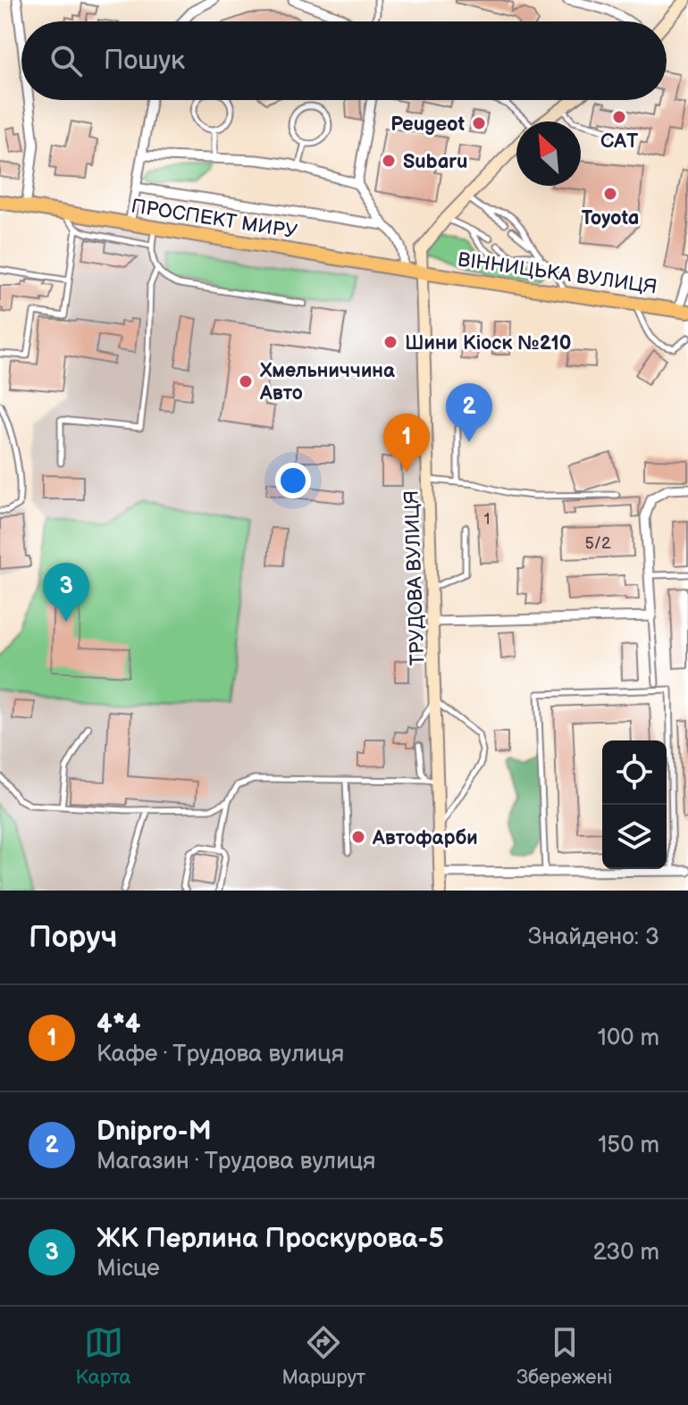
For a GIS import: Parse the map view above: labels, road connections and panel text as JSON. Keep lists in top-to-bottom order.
{
  "streets": {
    "main road": ["ПРОСПЕКТ МИРУ", "ВІННИЦЬКА ВУЛИЦЯ", "ТРУДОВА ВУЛИЦЯ"]
  },
  "crossings": [
    ["ПРОСПЕКТ МИРУ", "ВІННИЦЬКА ВУЛИЦЯ"],
    ["ПРОСПЕКТ МИРУ", "ТРУДОВА ВУЛИЦЯ"],
    ["ВІННИЦЬКА ВУЛИЦЯ", "ТРУДОВА ВУЛИЦЯ"]
  ],
  "places": [
    "САТ",
    "Peugeot",
    "Subaru",
    "Toyota",
    "Шини Кіоск №210",
    "Хмельниччина Авто",
    "Автофарби"
  ],
  "house_numbers": ["1", "5/2"],
  "north": "top left",
  "page": {
    "search": "Пошук",
    "pins": ["2", "1", "3"],
    "heading": ["Поруч", "Знайдено: 3"],
    "list": [
      {
        "mark": "1",
        "name": "4*4",
        "note": "Кафе · Трудова вулиця",
        "value": "100 m"
      },
      {
        "mark": "2",
        "name": "Dnipro-M",
        "note": "Магазин · Трудова вулиця",
        "value": "150 m"
      },
      {
        "mark": "3",
        "name": "ЖК Перлина Проскурова-5",
        "note": "Місце",
        "value": "230 m"
      }
    ],
    "nav": ["Карта", "Маршрут", "Збережені"]
  }
}
